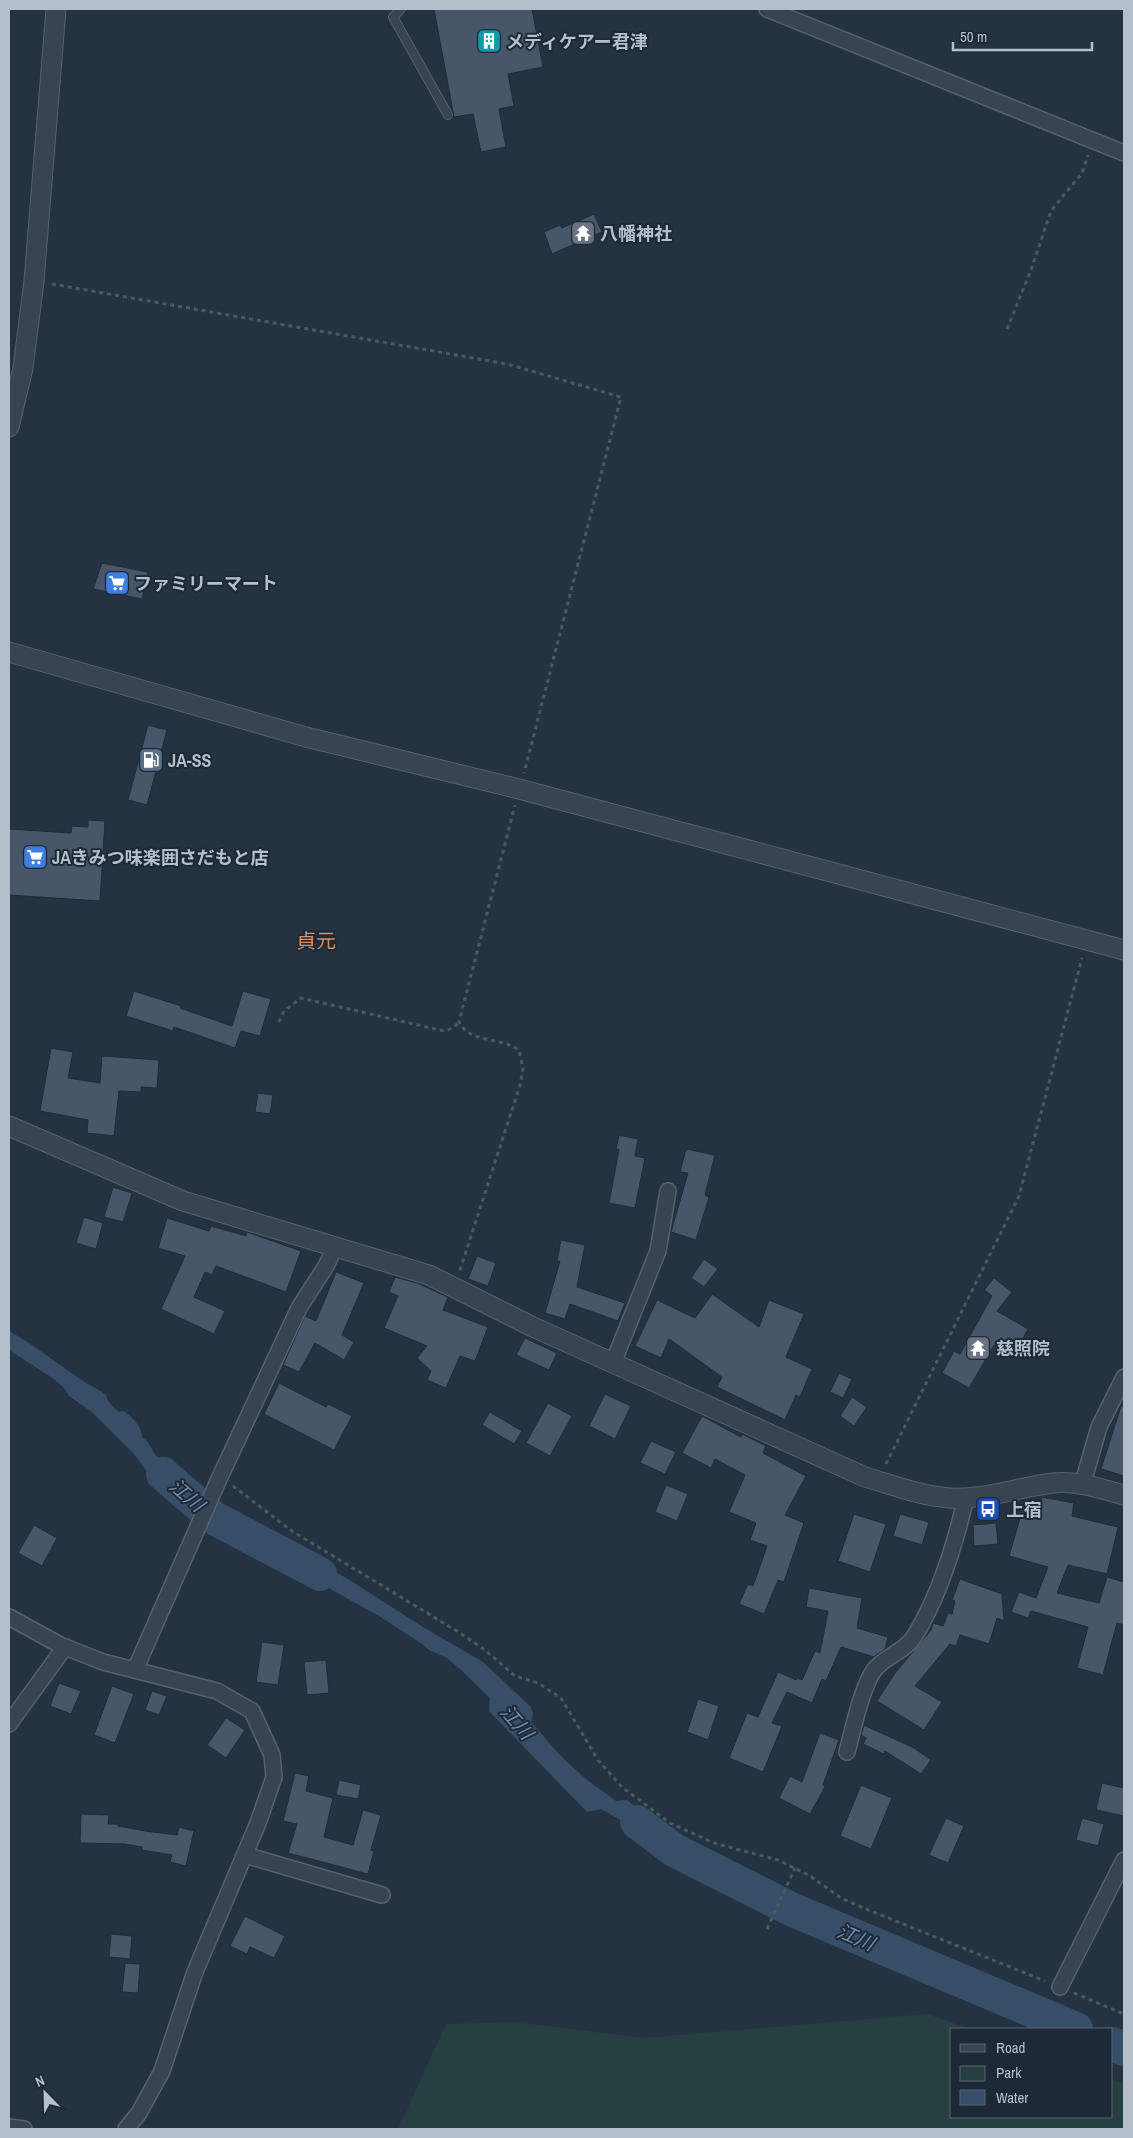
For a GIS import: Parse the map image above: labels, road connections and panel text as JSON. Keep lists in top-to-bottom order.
{
  "districts": ["貞元"],
  "water": ["江川"],
  "places": {
    "building": ["メディケアー君津"],
    "temple": ["八幡神社", "慈照院"],
    "supermarket": ["ファミリーマート", "JAきみつ味楽囲さだもと店"],
    "fuel station": ["JA-SS"],
    "bus stop": ["上宿"]
  },
  "legend": ["Road", "Park", "Water"],
  "scale_bar": "50 m",
  "north": "top left"
}
